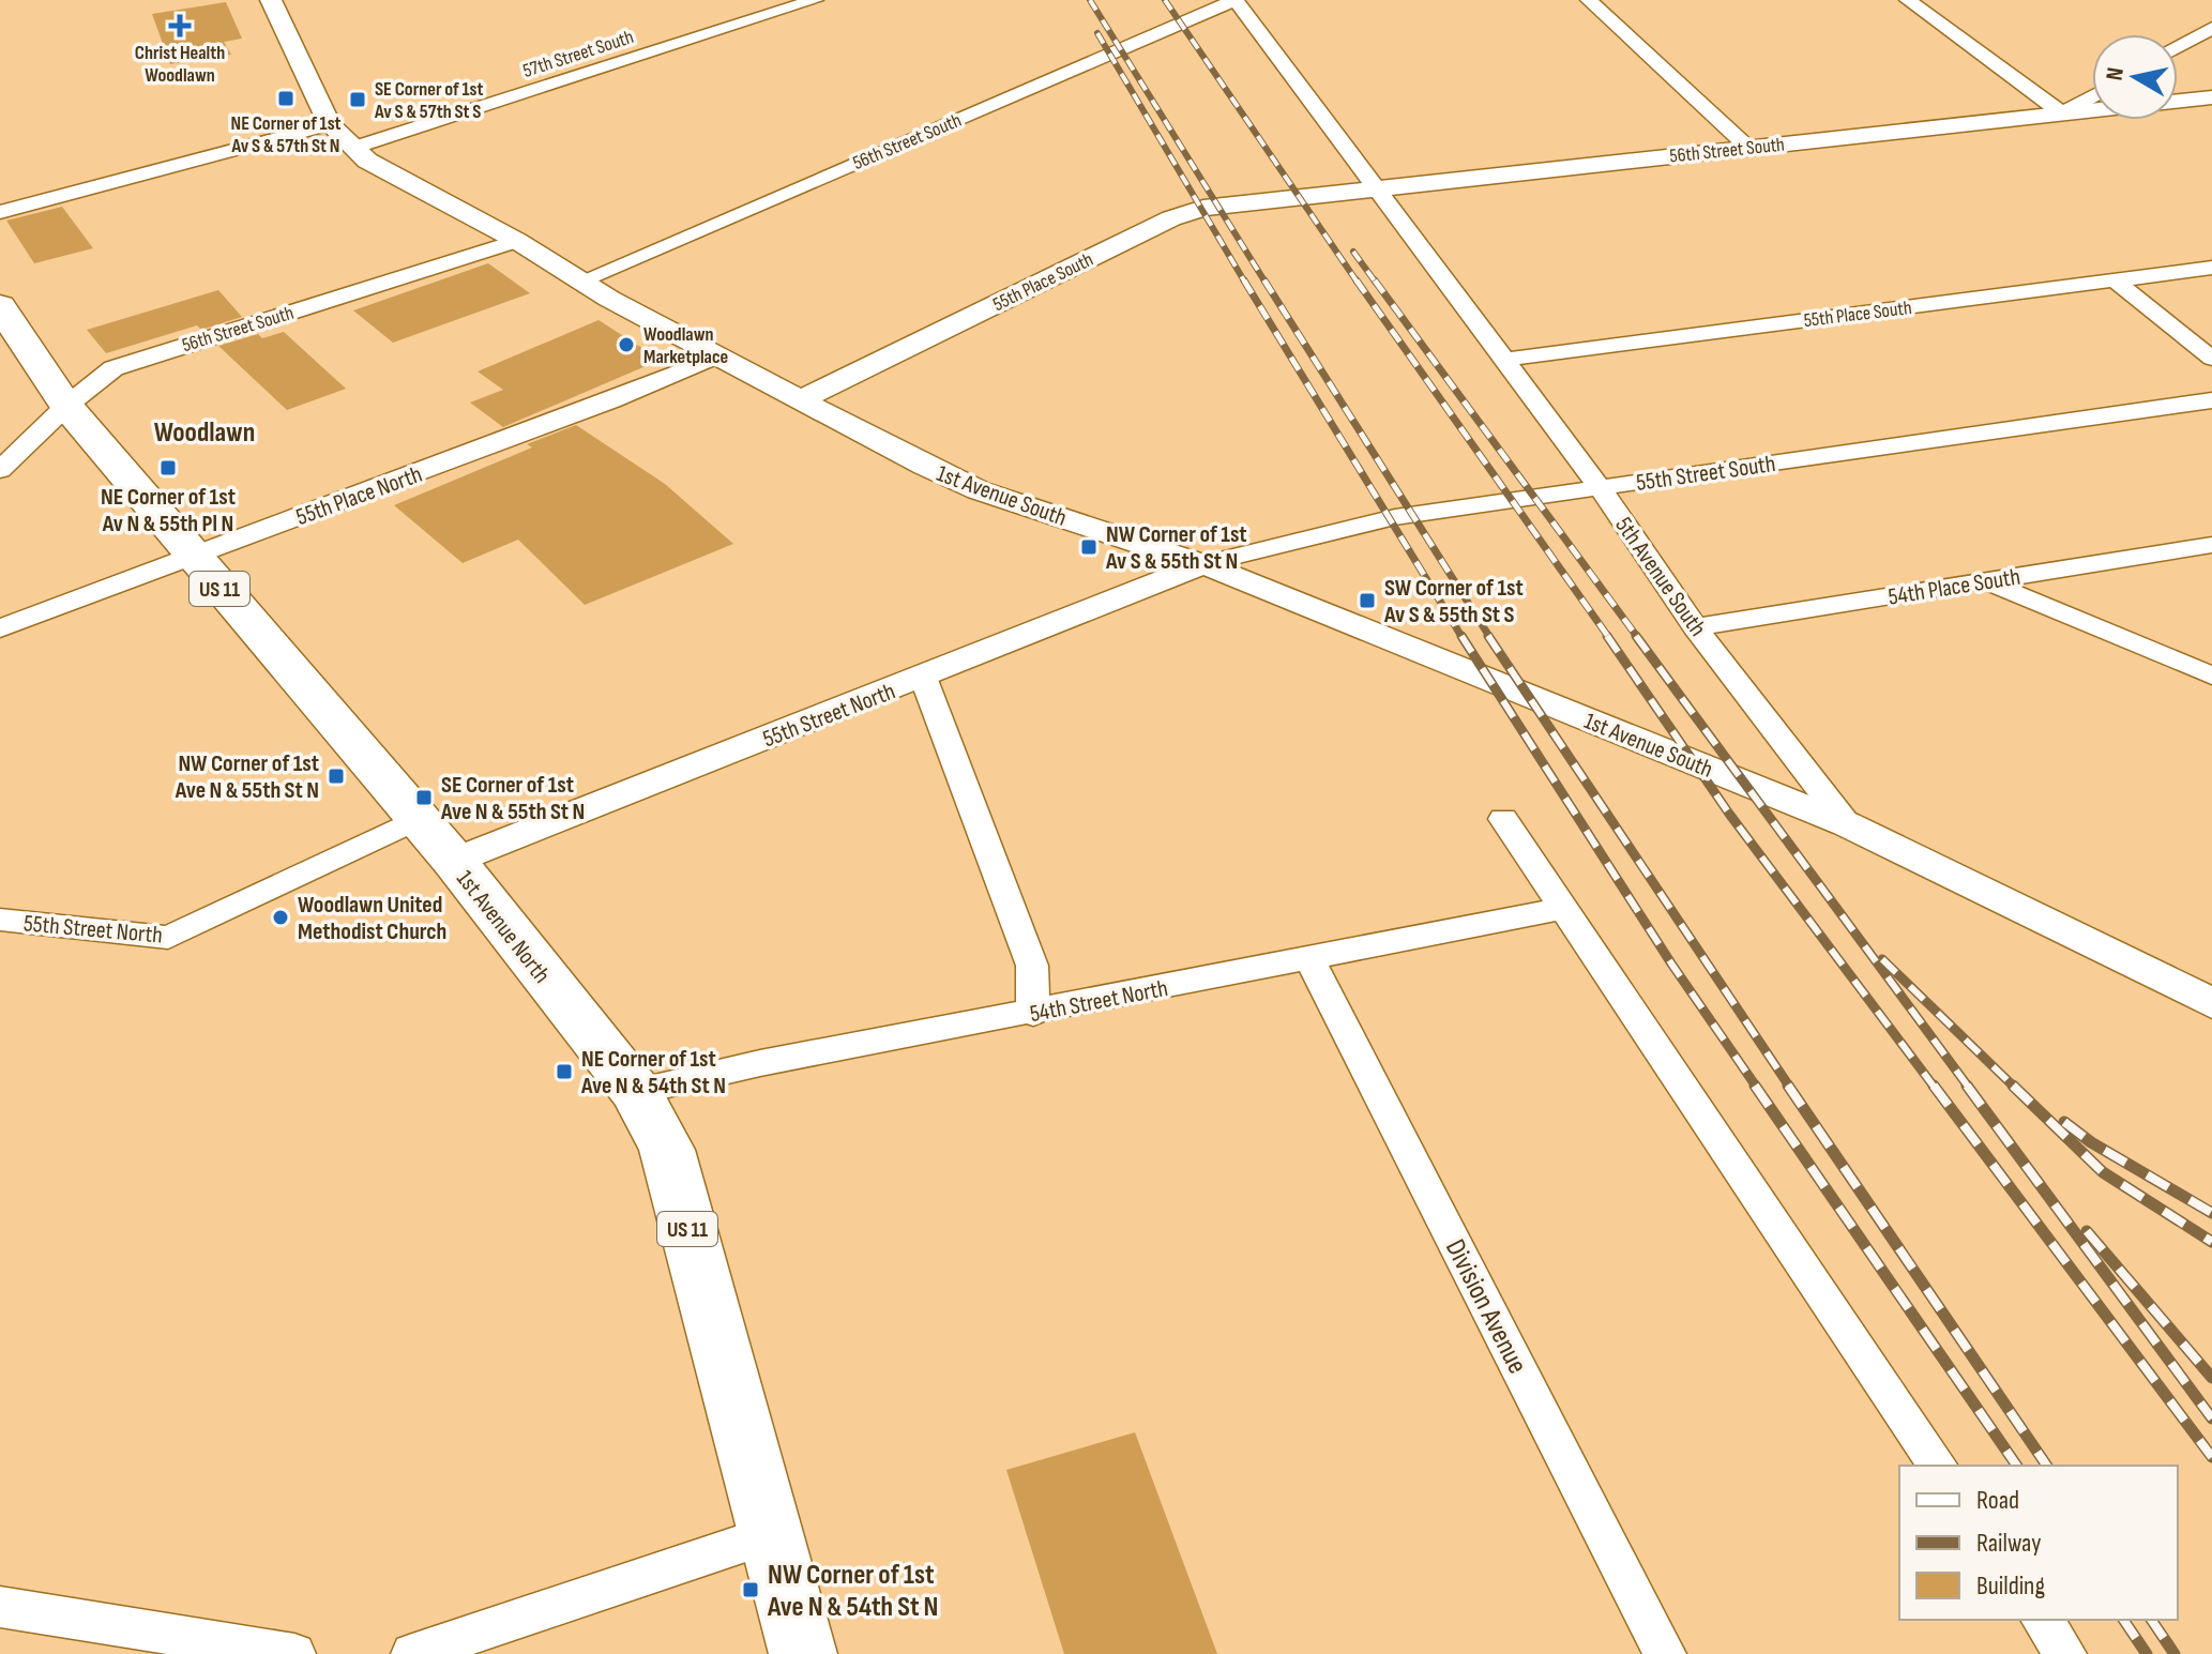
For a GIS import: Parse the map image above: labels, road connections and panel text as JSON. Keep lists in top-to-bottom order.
{
  "streets": {
    "main road": ["US 11", "1st Avenue North"],
    "street": [
      "57th Street South",
      "56th Street South",
      "55th Place South",
      "55th Street South",
      "55th Place North",
      "1st Avenue South",
      "5th Avenue South",
      "54th Place South",
      "55th Street North",
      "54th Street North",
      "Division Avenue"
    ]
  },
  "crossings": [
    ["57th Street South", "1st Avenue South"],
    ["56th Street South", "55th Place South"],
    ["56th Street South", "1st Avenue South"],
    ["56th Street South", "5th Avenue South"],
    ["56th Street South", "1st Avenue North"],
    ["55th Place South", "1st Avenue South"],
    ["55th Place South", "5th Avenue South"],
    ["55th Street South", "1st Avenue South"],
    ["55th Street South", "5th Avenue South"],
    ["55th Street South", "55th Street North"],
    ["55th Place North", "1st Avenue South"],
    ["55th Place North", "1st Avenue North"],
    ["1st Avenue South", "5th Avenue South"],
    ["1st Avenue South", "55th Street North"],
    ["5th Avenue South", "54th Place South"],
    ["55th Street North", "1st Avenue North"],
    ["1st Avenue North", "54th Street North"],
    ["54th Street North", "Division Avenue"]
  ],
  "districts": ["Woodlawn"],
  "places": {
    "health": ["Christ Health Woodlawn"],
    "transit": [
      "NE Corner of 1st Av S & 57th St N",
      "SE Corner of 1st Av S & 57th St S",
      "NE Corner of 1st Av N & 55th Pl N",
      "NW Corner of 1st Av S & 55th St N",
      "SW Corner of 1st Av S & 55th St S",
      "NW Corner of 1st Ave N & 55th St N",
      "SE Corner of 1st Ave N & 55th St N",
      "NE Corner of 1st Ave N & 54th St N",
      "NW Corner of 1st Ave N & 54th St N"
    ],
    "other": ["Woodlawn Marketplace", "Woodlawn United Methodist Church"]
  },
  "legend": ["Road", "Railway", "Building"],
  "north": "left"
}
